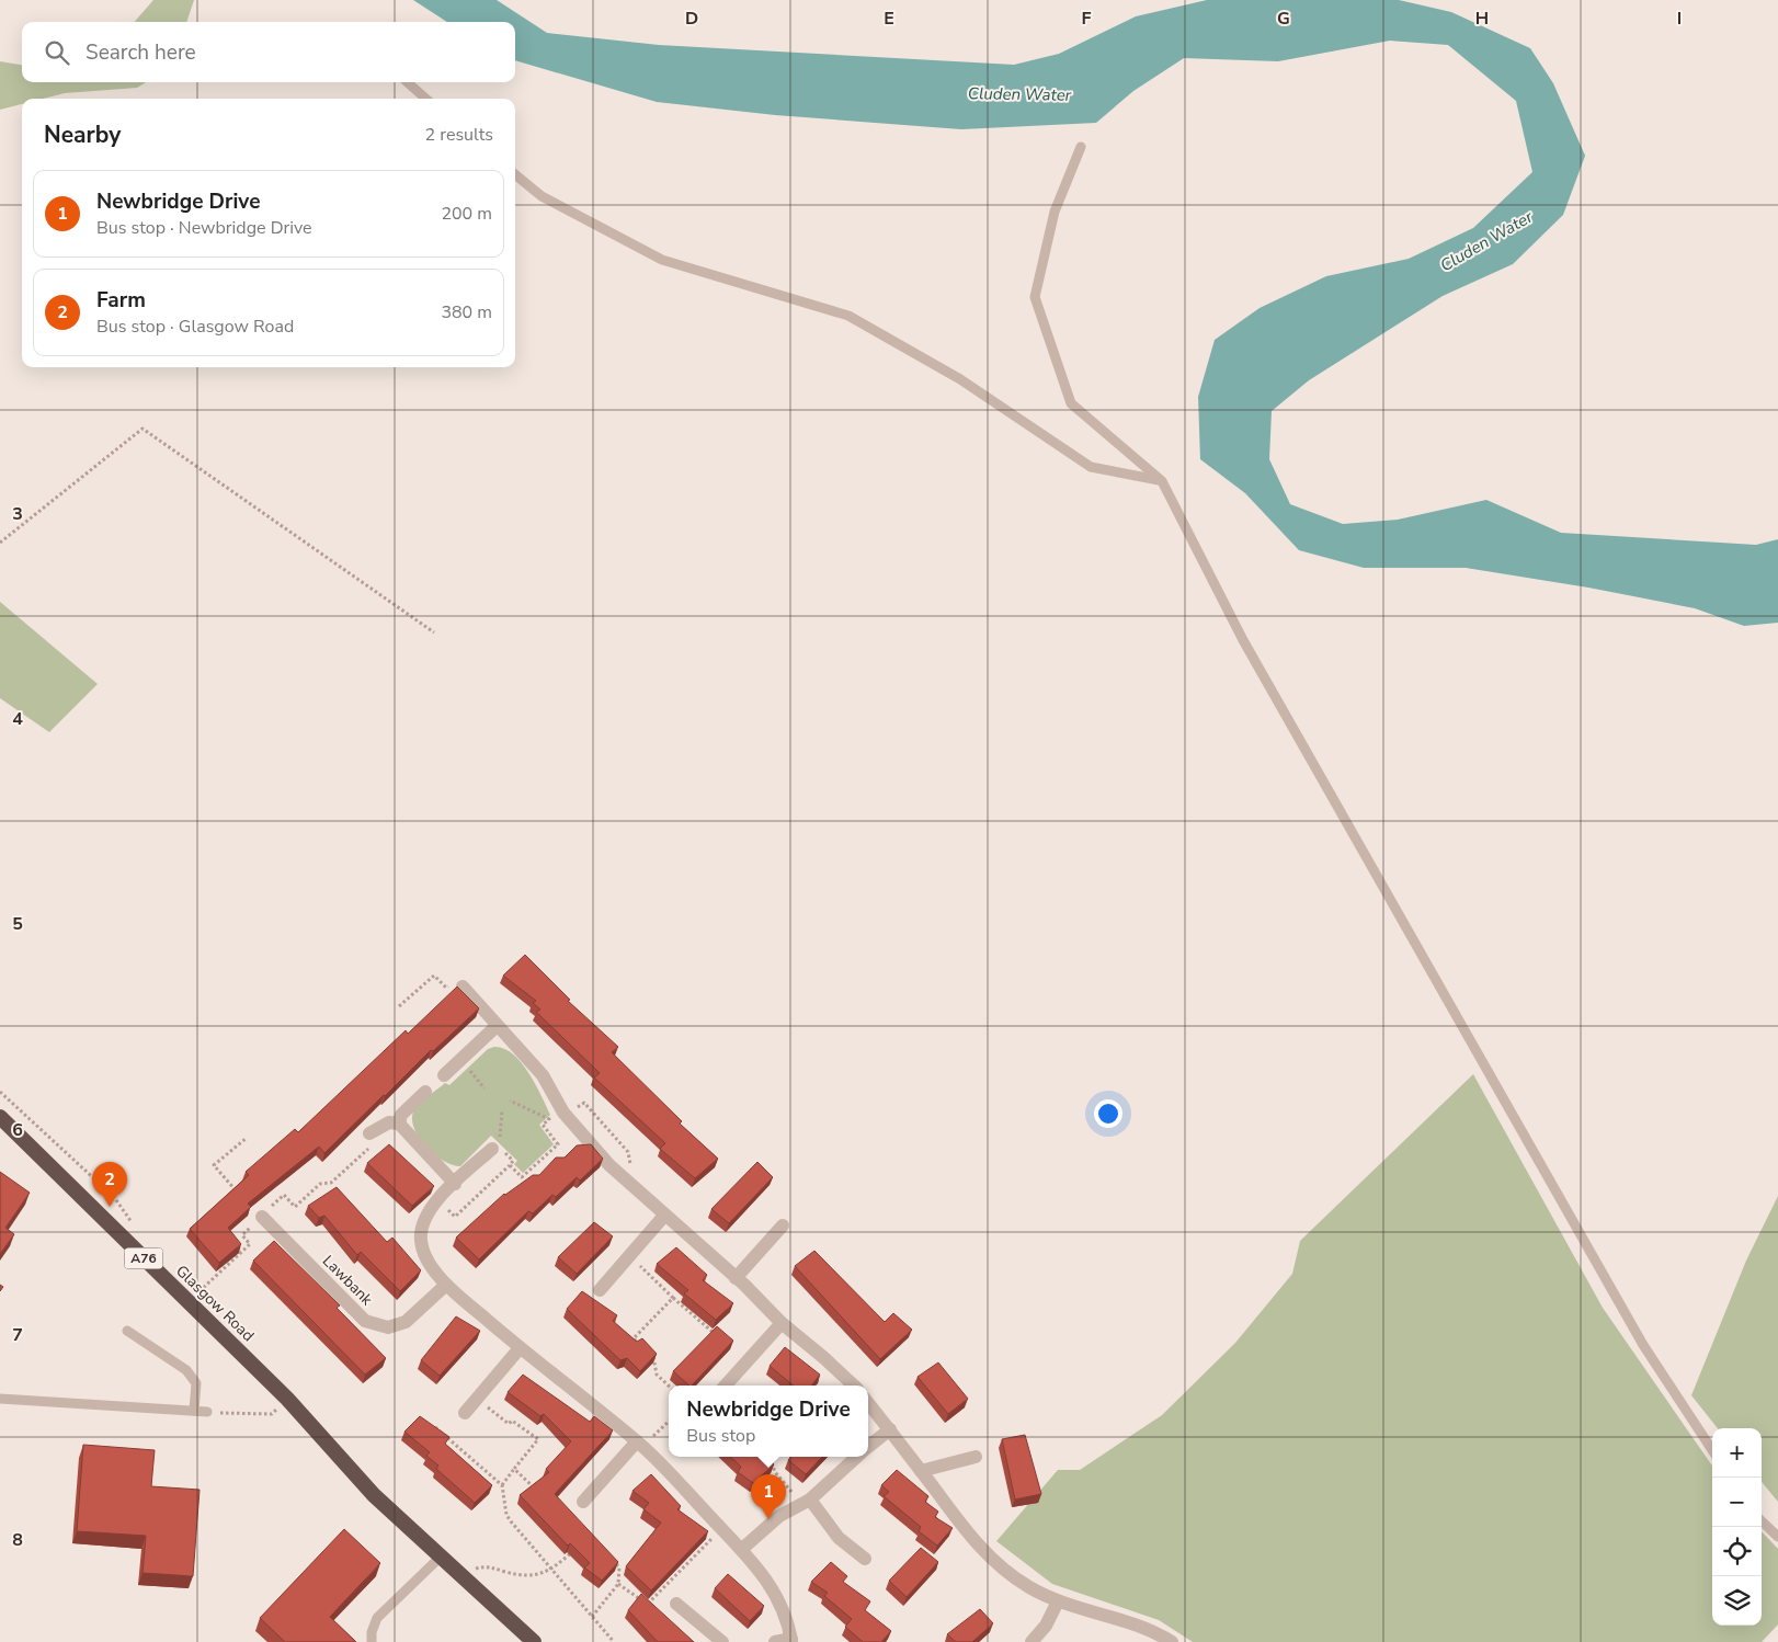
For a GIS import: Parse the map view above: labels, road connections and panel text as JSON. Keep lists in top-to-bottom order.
{
  "streets": {
    "highway": ["A76", "Glasgow Road"],
    "street": ["Lawbank"]
  },
  "crossings": [
    ["A76", "Glasgow Road"]
  ],
  "water": ["Cluden Water"],
  "page": {
    "search": "Search here",
    "heading": ["Nearby", "2 results"],
    "list": [
      {
        "mark": "1",
        "name": "Newbridge Drive",
        "note": "Bus stop · Newbridge Drive",
        "value": "200 m"
      },
      {
        "mark": "2",
        "name": "Farm",
        "note": "Bus stop · Glasgow Road",
        "value": "380 m"
      }
    ],
    "pins": ["2", "1"],
    "popup": ["Newbridge Drive", "Bus stop"],
    "map_buttons": ["+", "−"]
  },
  "grid": {
    "columns": [
      "D",
      "E",
      "F",
      "G",
      "H",
      "I"
    ],
    "rows": [
      "3",
      "4",
      "5",
      "6",
      "7",
      "8"
    ]
  }
}
